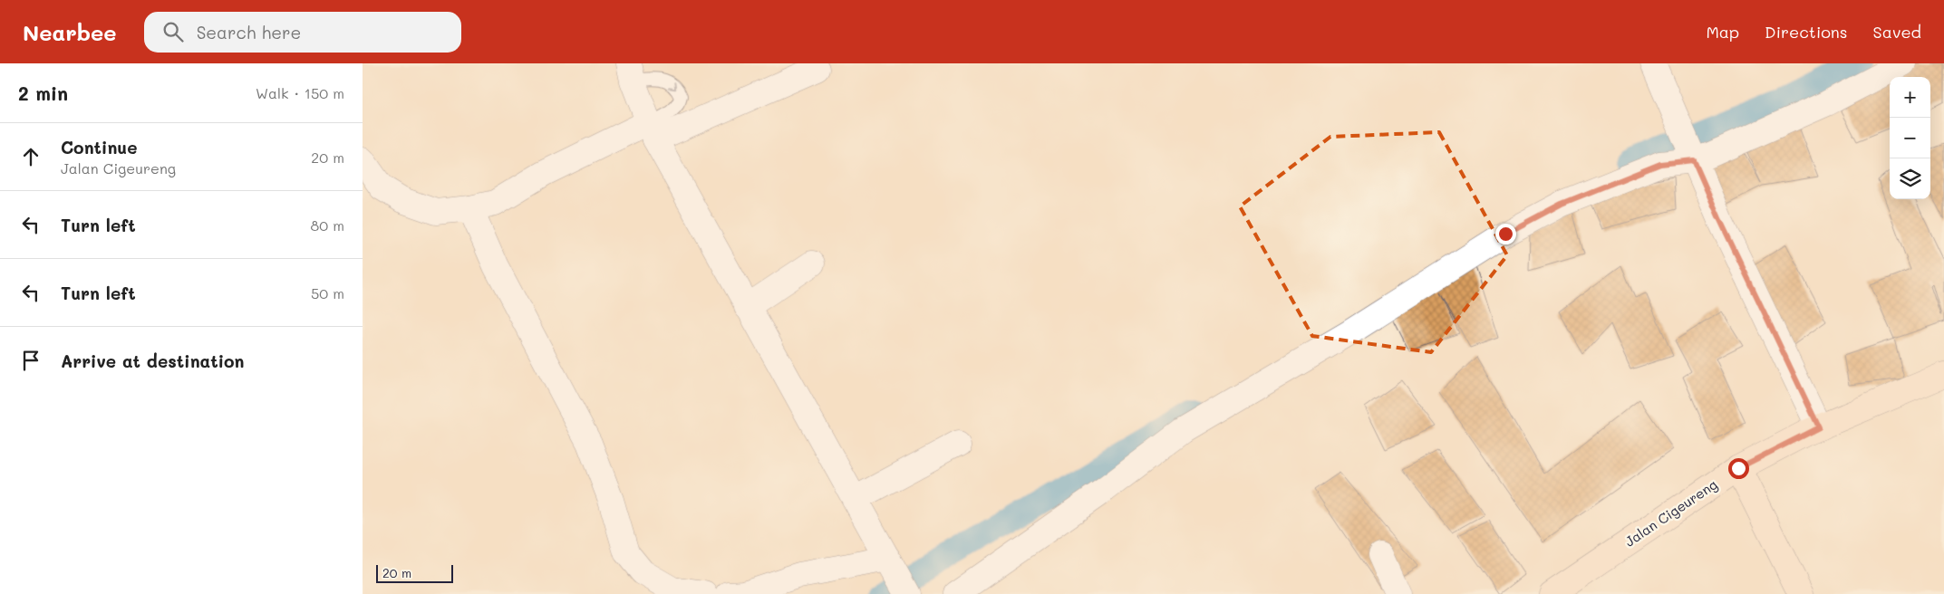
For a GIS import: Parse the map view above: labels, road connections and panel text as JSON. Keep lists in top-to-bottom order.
{
  "streets": {
    "street": ["Jalan Cigeureng"]
  },
  "scale_bar": "20 m",
  "page": {
    "header": "Nearbee",
    "search": "Search here",
    "nav": ["Map", "Directions", "Saved"],
    "heading": ["2 min", "Walk · 150 m"],
    "map_buttons": ["+", "−"],
    "list": [
      ["Continue", "Jalan Cigeureng", "20 m"],
      ["Turn left", "80 m"],
      ["Turn left", "50 m"],
      "Arrive at destination"
    ],
    "scale": "20 m"
  }
}
